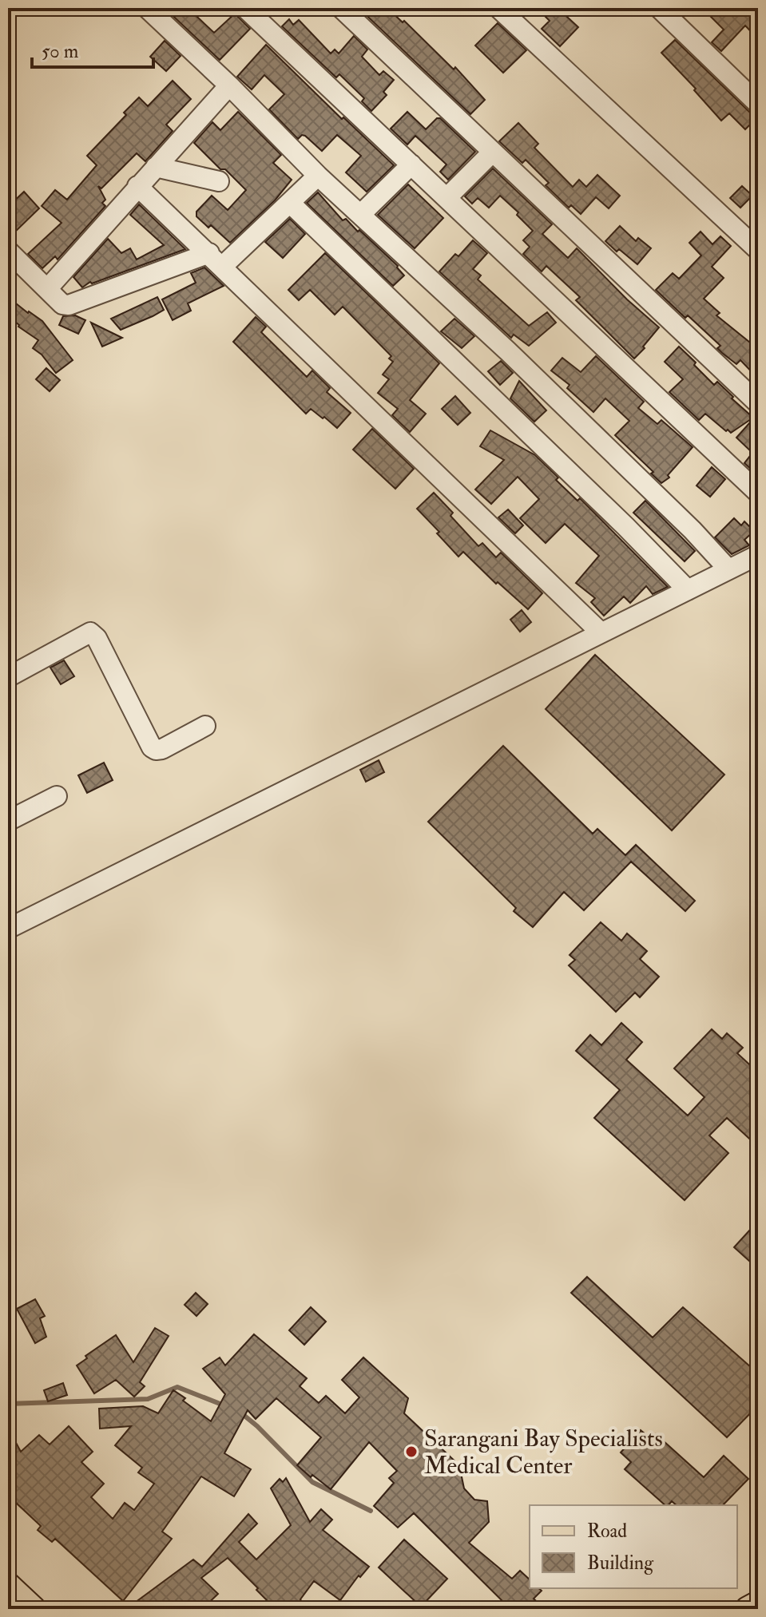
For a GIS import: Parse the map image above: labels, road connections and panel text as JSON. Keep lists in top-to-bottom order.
{
  "places": ["Sarangani Bay Specialists Medical Center"],
  "legend": ["Road", "Building"],
  "scale_bar": "50 m"
}
